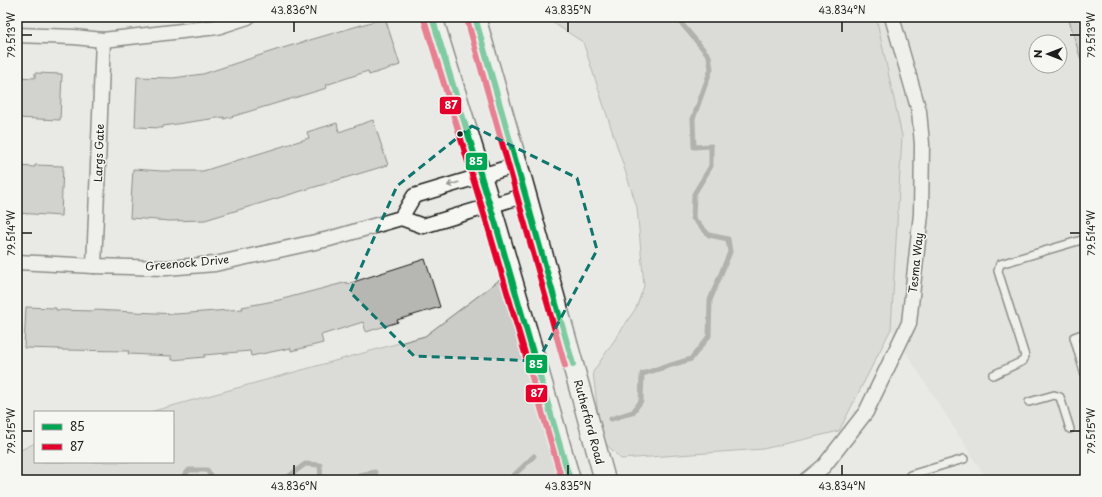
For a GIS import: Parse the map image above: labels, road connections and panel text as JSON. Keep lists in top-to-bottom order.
{
  "streets": {
    "main road": ["Rutherford Road"],
    "street": ["Largs Gate", "Greenock Drive", "Tesma Way"]
  },
  "crossings": [
    ["Largs Gate", "Greenock Drive"]
  ],
  "lines": ["transit line 85", "transit line 87"],
  "legend": ["85", "87"],
  "north": "left",
  "coordinates": [
    "43.836°N",
    "43.835°N",
    "43.834°N",
    "79.513°W",
    "79.514°W",
    "79.515°W"
  ]
}
